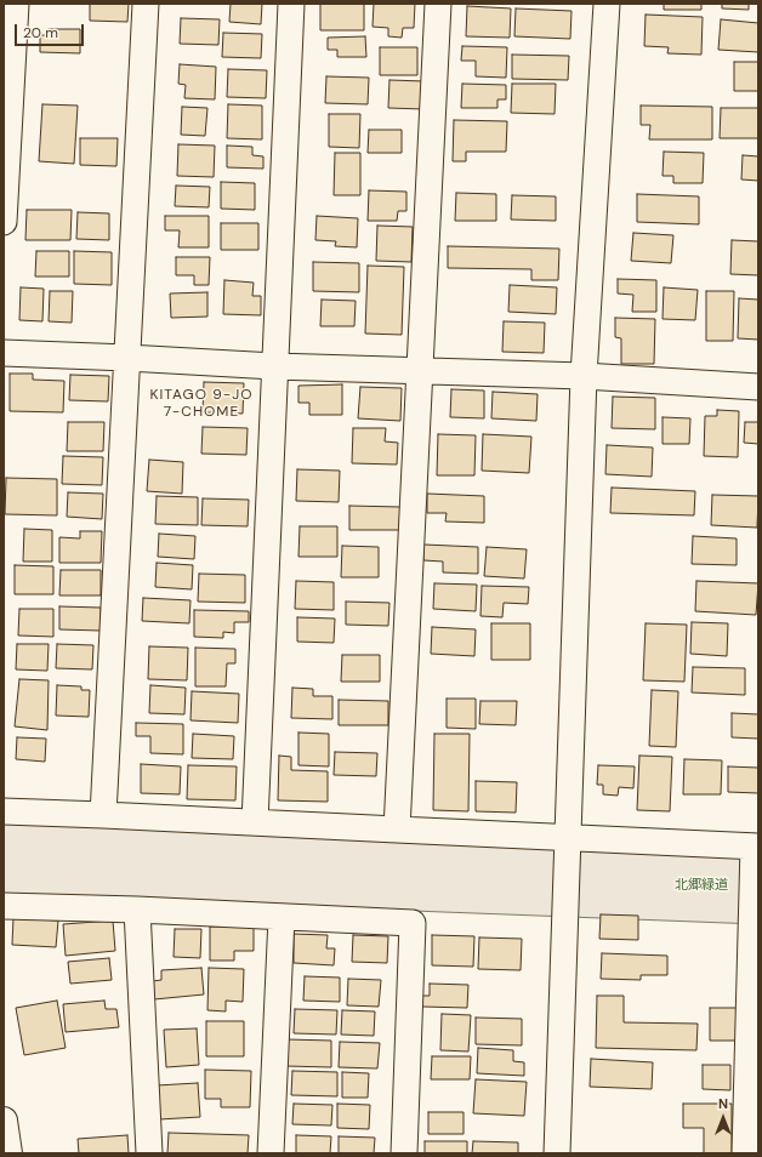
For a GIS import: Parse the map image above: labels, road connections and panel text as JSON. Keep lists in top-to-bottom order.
{
  "districts": ["KITAGO 9-JO 7-CHOME"],
  "parks": ["北郷緑道"],
  "scale_bar": "20 m",
  "north": "top"
}
